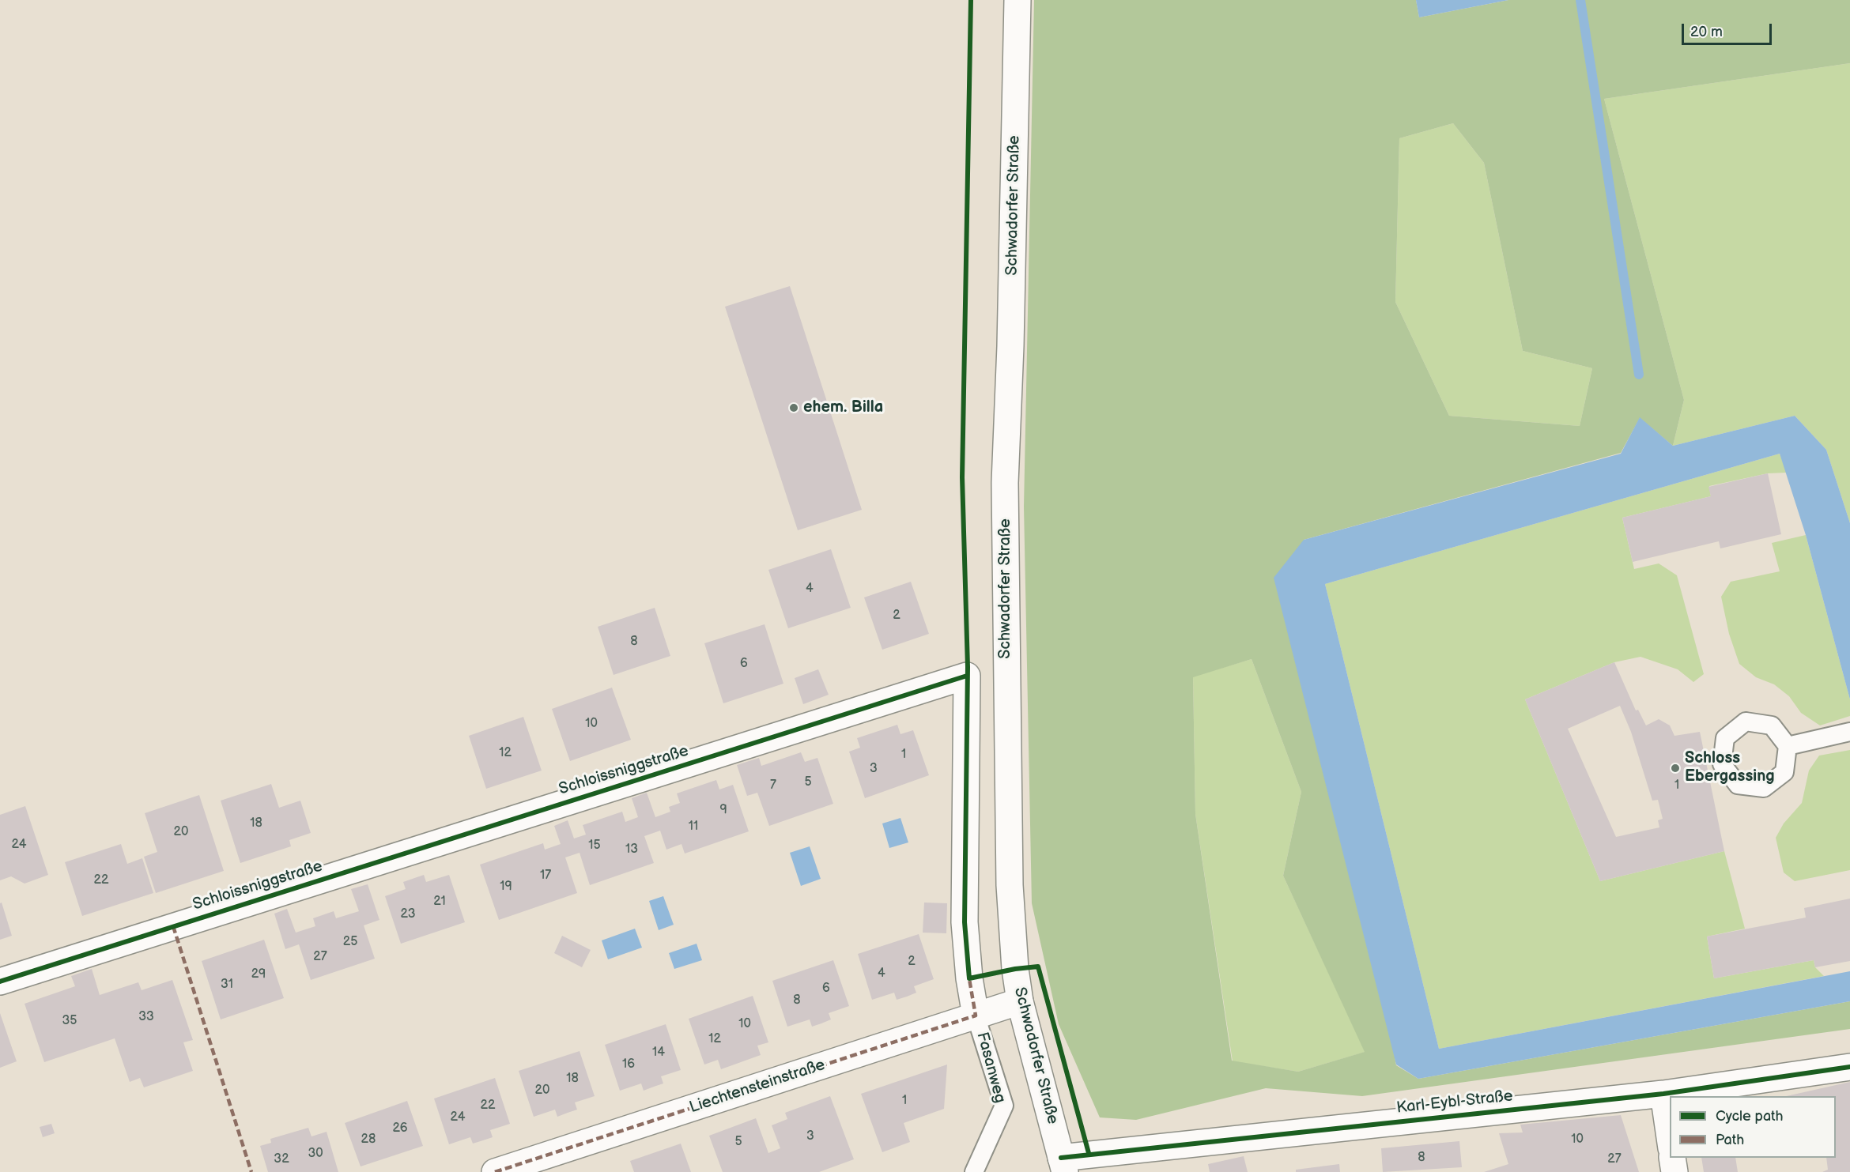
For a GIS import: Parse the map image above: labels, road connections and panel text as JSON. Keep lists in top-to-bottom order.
{
  "streets": {
    "street": [
      "Schwadorfer Straße",
      "Schloissniggstraße",
      "Liechtensteinstraße",
      "Karl-Eybl-Straße"
    ],
    "lane": ["Fasanweg"]
  },
  "crossings": [
    ["Schwadorfer Straße", "Liechtensteinstraße"],
    ["Schwadorfer Straße", "Karl-Eybl-Straße"],
    ["Schloissniggstraße", "Fasanweg"],
    ["Schloissniggstraße", "Liechtensteinstraße"],
    ["Fasanweg", "Liechtensteinstraße"]
  ],
  "places": ["ehem. Billa", "Schloss Ebergassing"],
  "house_numbers": [
    "4",
    "2",
    "8",
    "6",
    "10",
    "12",
    "1",
    "3",
    "5",
    "7",
    "1",
    "9",
    "18",
    "11",
    "20",
    "24",
    "15",
    "13",
    "17",
    "22",
    "19",
    "21",
    "23",
    "25",
    "27",
    "2",
    "4",
    "29",
    "31",
    "6",
    "8",
    "33",
    "35",
    "10",
    "12",
    "14",
    "16",
    "18",
    "20",
    "1",
    "22",
    "24",
    "26",
    "3",
    "28",
    "10",
    "5",
    "30",
    "8",
    "32",
    "27"
  ],
  "legend": ["Cycle path", "Path"],
  "scale_bar": "20 m"
}
